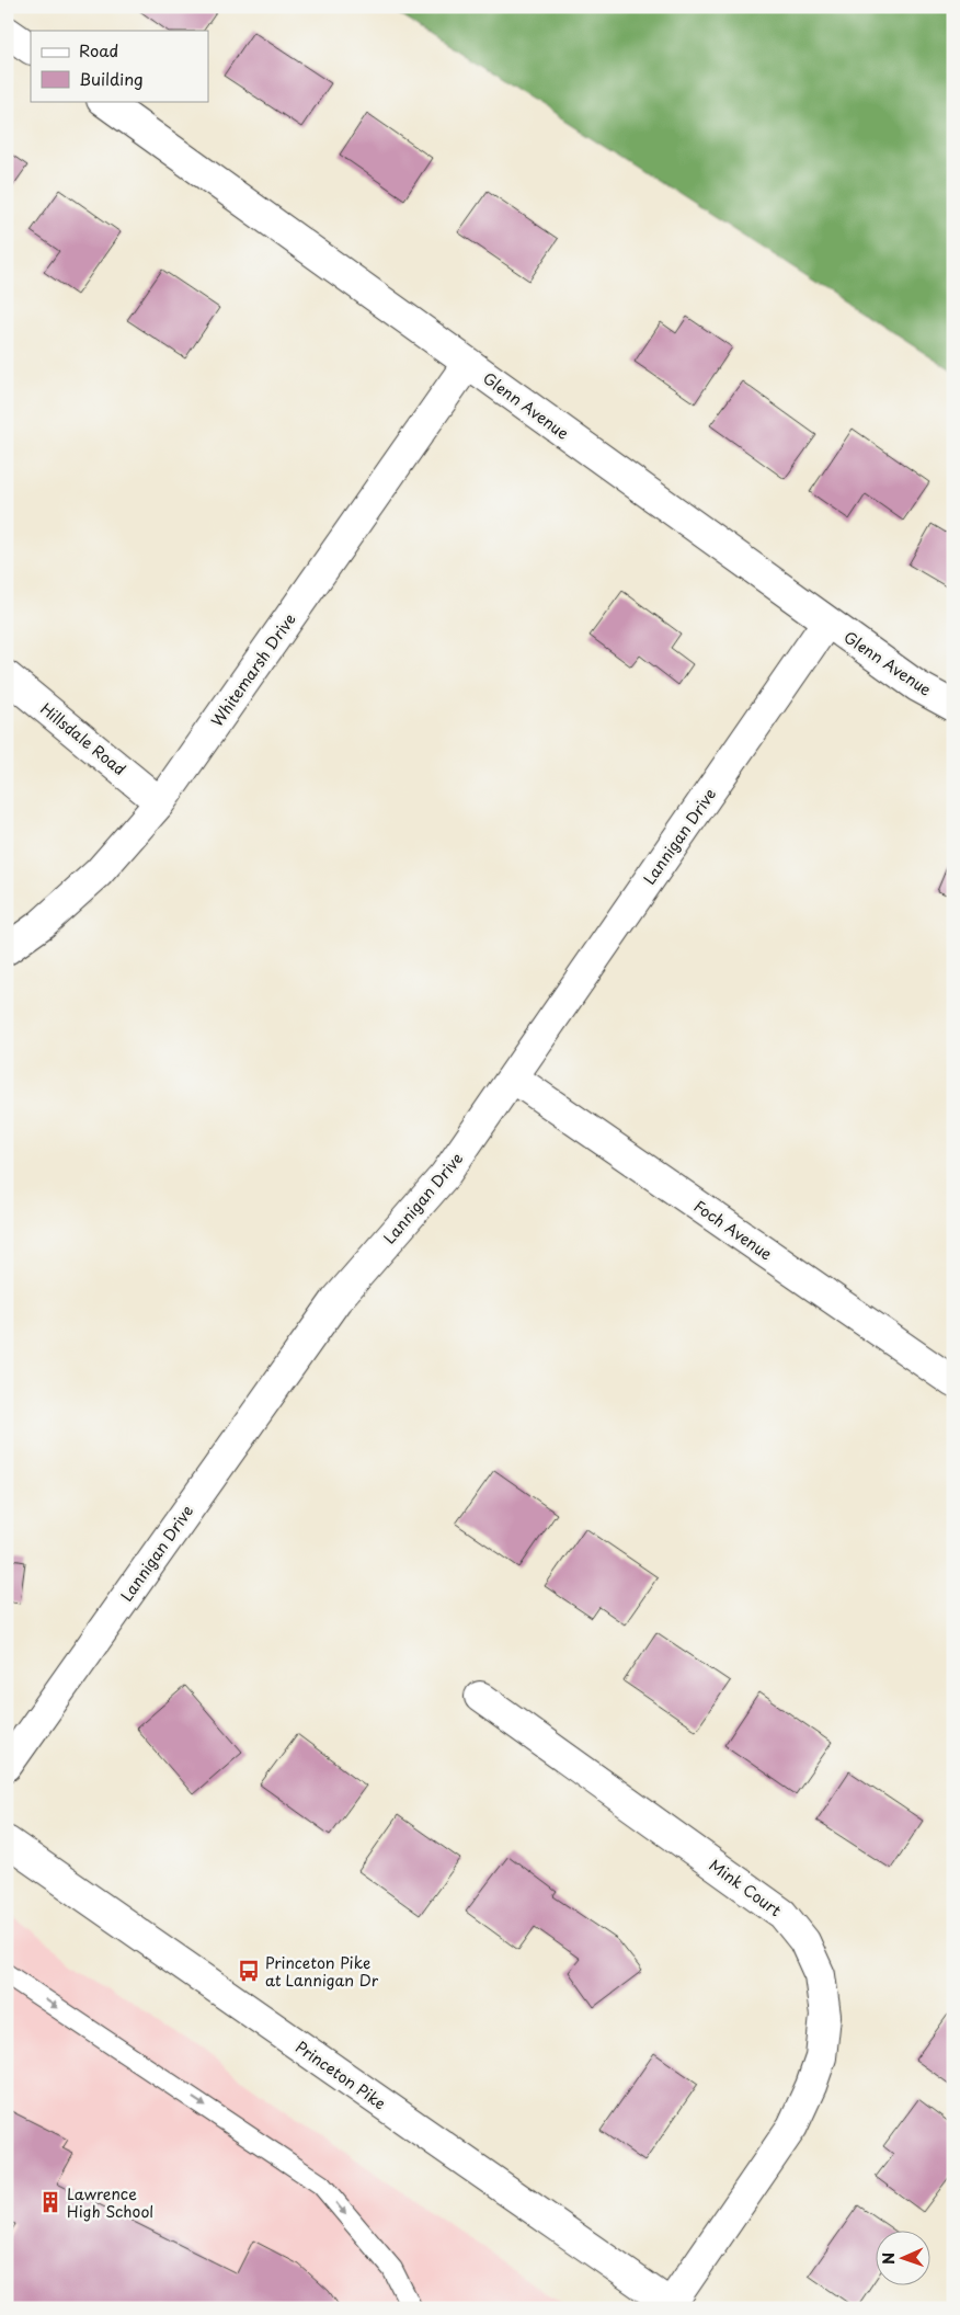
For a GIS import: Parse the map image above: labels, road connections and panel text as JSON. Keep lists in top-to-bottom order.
{
  "streets": {
    "street": [
      "Glenn Avenue",
      "Whitemarsh Drive",
      "Hillsdale Road",
      "Lannigan Drive",
      "Foch Avenue",
      "Mink Court",
      "Princeton Pike"
    ]
  },
  "crossings": [
    ["Glenn Avenue", "Whitemarsh Drive"],
    ["Glenn Avenue", "Lannigan Drive"],
    ["Whitemarsh Drive", "Hillsdale Road"],
    ["Lannigan Drive", "Foch Avenue"],
    ["Mink Court", "Princeton Pike"]
  ],
  "places": {
    "bus stop": ["Princeton Pike at Lannigan Dr"],
    "building": ["Lawrence High School"]
  },
  "legend": ["Road", "Building"],
  "north": "left"
}
